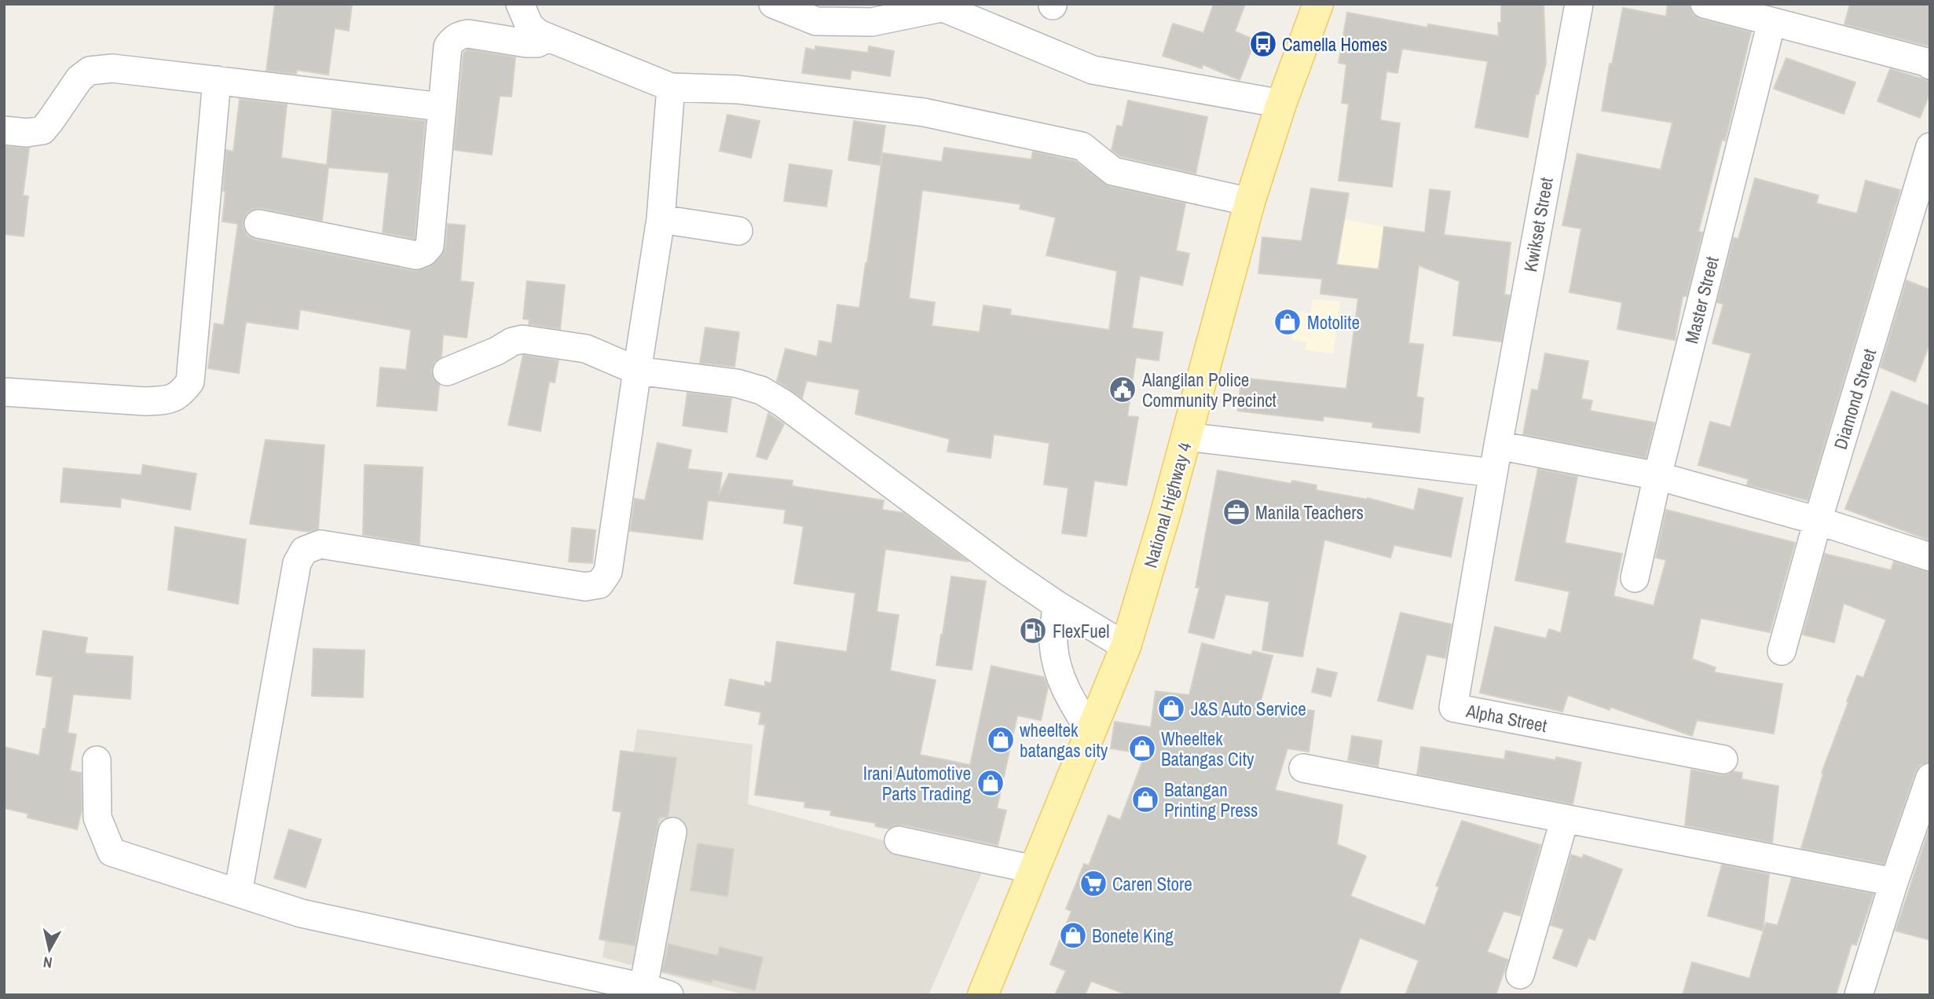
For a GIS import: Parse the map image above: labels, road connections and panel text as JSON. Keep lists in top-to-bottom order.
{
  "streets": {
    "main road": ["National Highway 4"],
    "street": [
      "Kwikset Street",
      "Master Street",
      "Diamond Street",
      "Alpha Street"
    ]
  },
  "crossings": [
    ["Kwikset Street", "Alpha Street"]
  ],
  "places": {
    "bus stop": ["Camella Homes"],
    "shop": [
      "Motolite",
      "J&S Auto Service",
      "wheeltek batangas city",
      "Wheeltek Batangas City",
      "Irani Automotive Parts Trading",
      "Batangan Printing Press",
      "Bonete King"
    ],
    "public building": ["Alangilan Police Community Precinct"],
    "office": ["Manila Teachers"],
    "fuel station": ["FlexFuel"],
    "supermarket": ["Caren Store"]
  },
  "north": "bottom"
}
